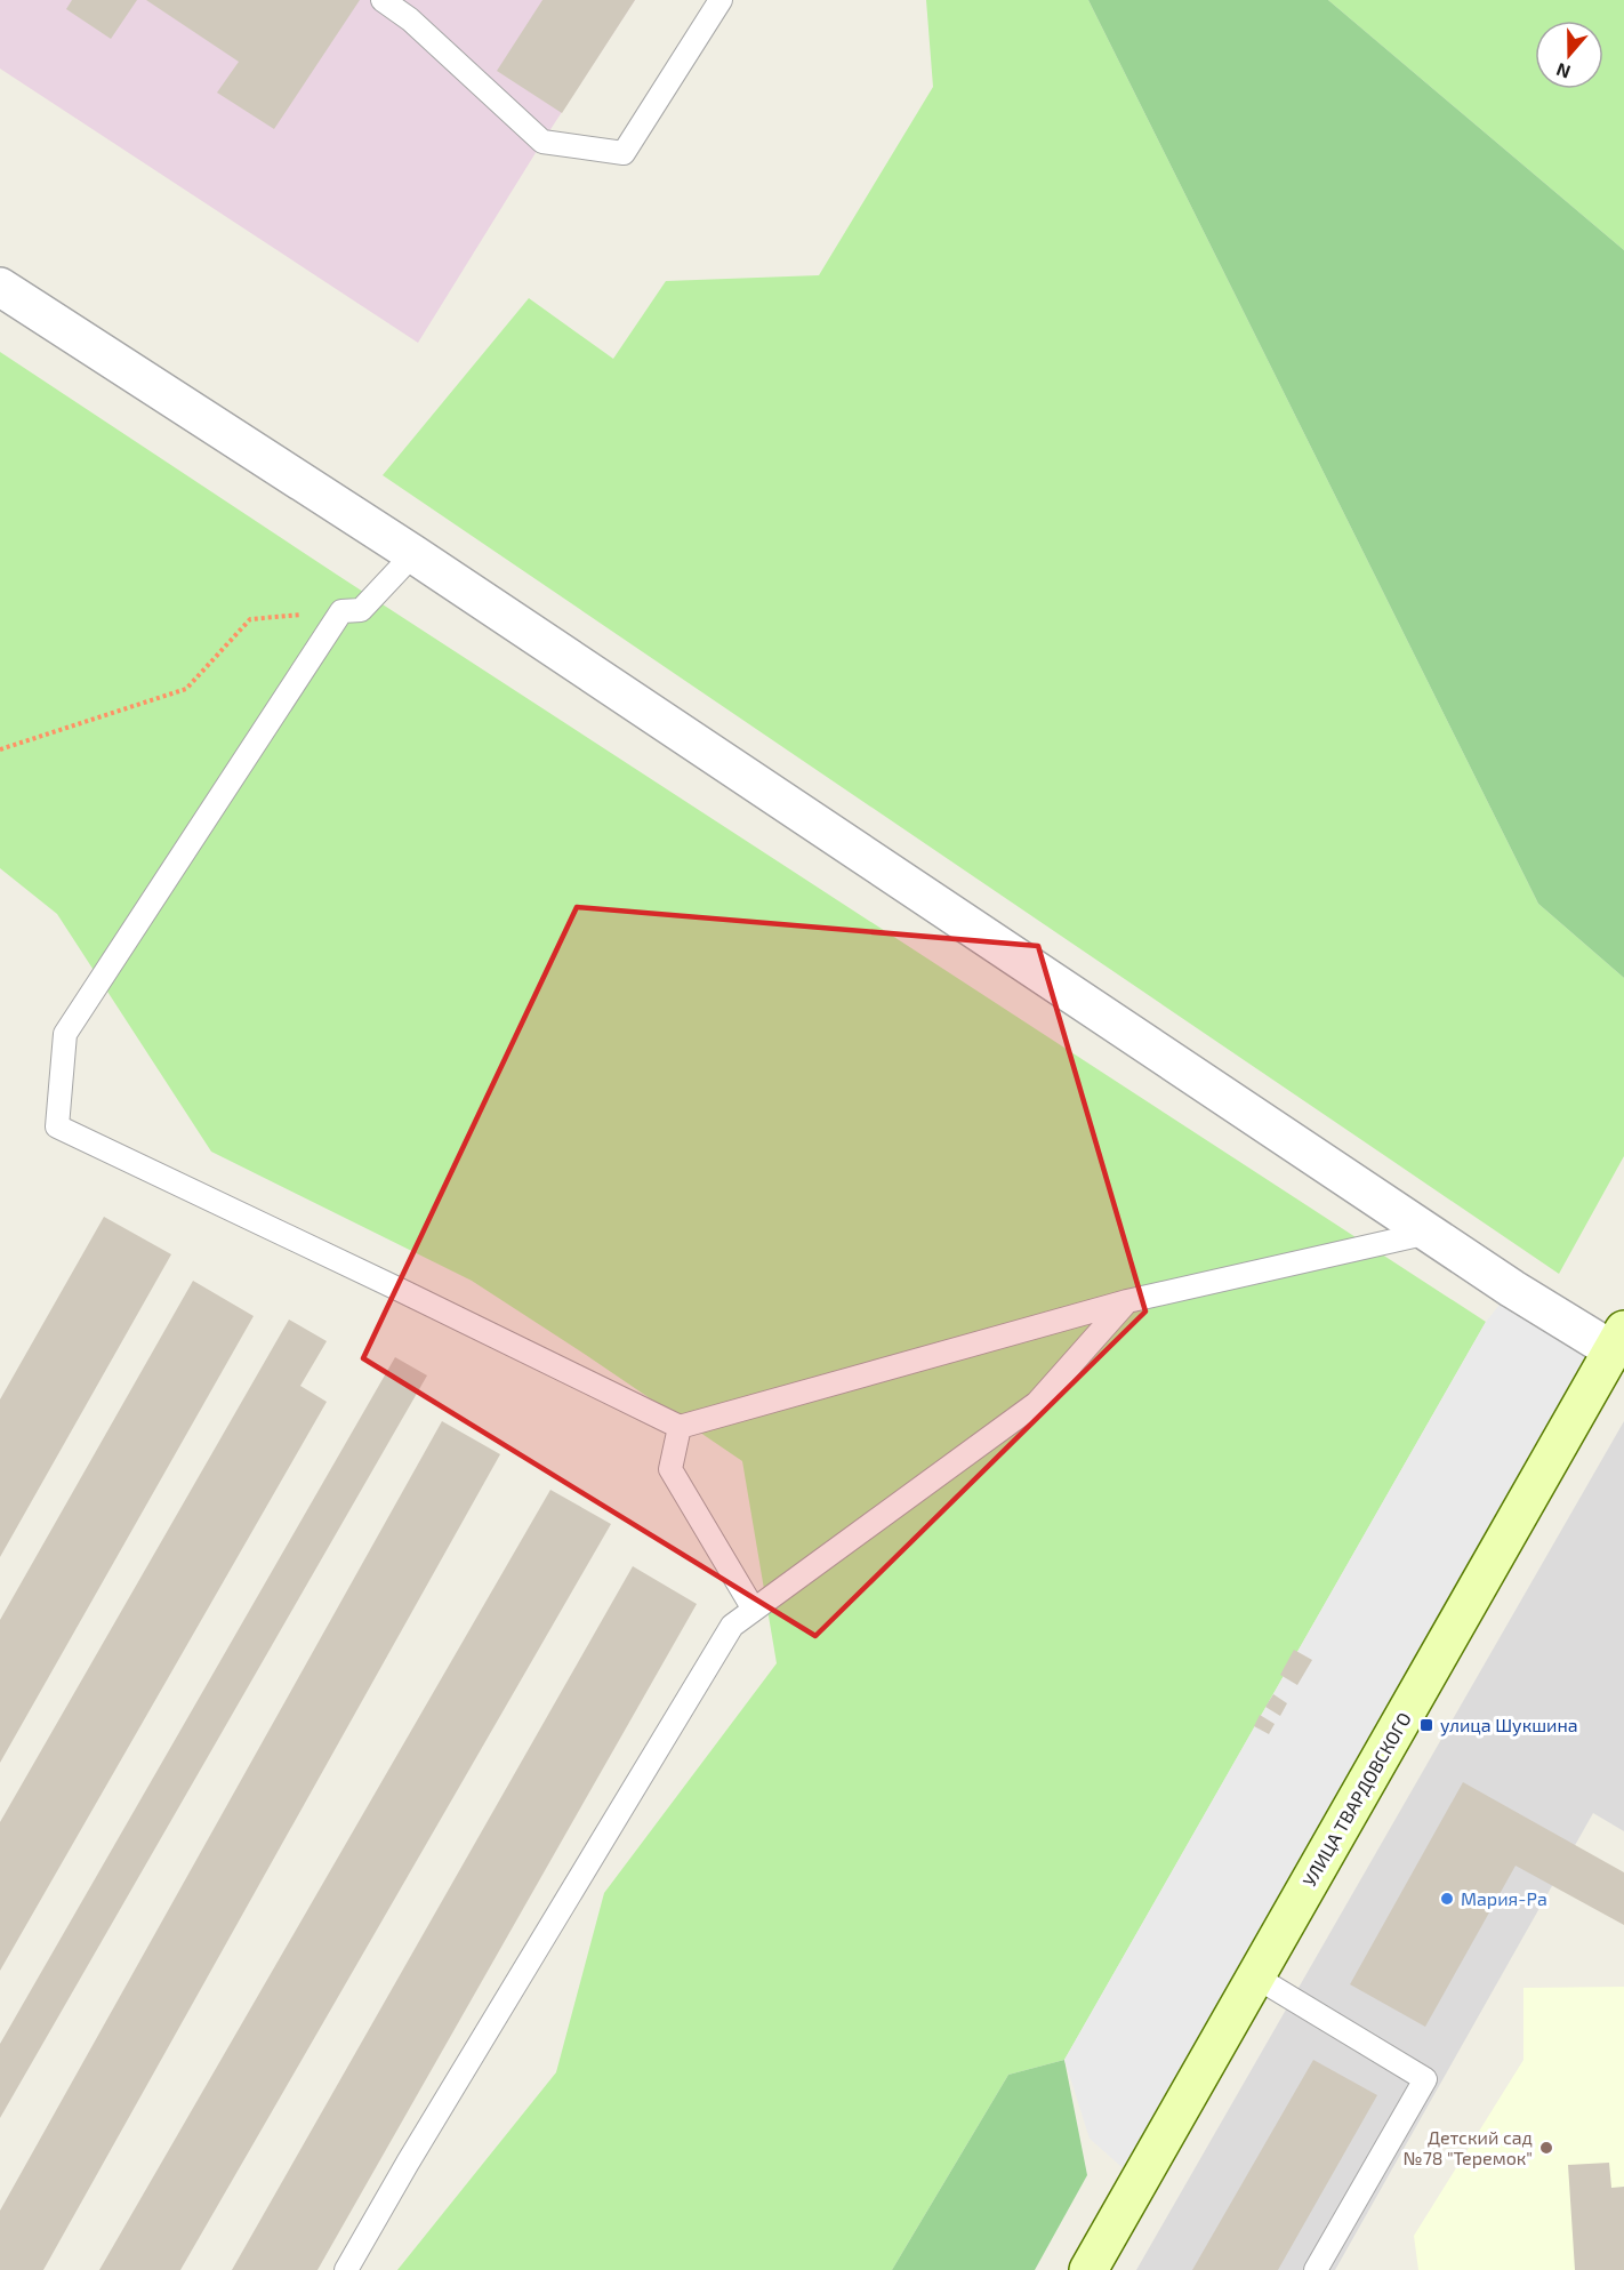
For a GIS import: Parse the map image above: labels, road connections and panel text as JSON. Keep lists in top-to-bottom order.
{
  "streets": {
    "street": ["УЛИЦА ТВАРДОВСКОГО"]
  },
  "places": {
    "transit": ["улица Шукшина"],
    "other": ["Мария-Ра", "Детский сад №78 \"Теремок\""]
  },
  "north": "bottom"
}
